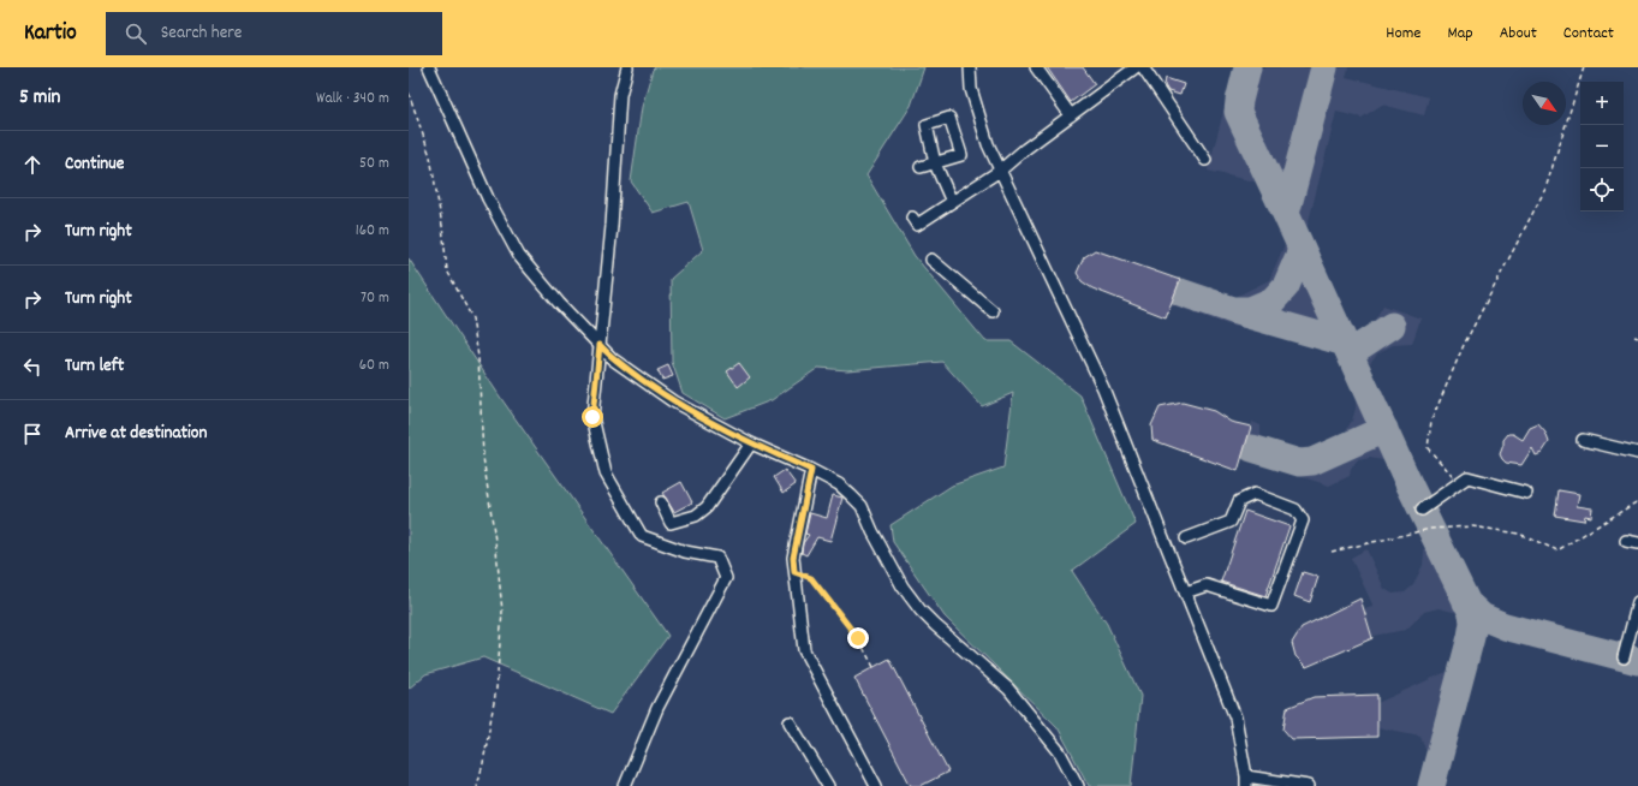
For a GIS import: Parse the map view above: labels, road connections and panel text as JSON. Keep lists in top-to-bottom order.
{
  "north": "bottom right",
  "page": {
    "header": "Kartio",
    "search": "Search here",
    "nav": [
      "Home",
      "Map",
      "About",
      "Contact"
    ],
    "heading": ["5 min", "Walk · 340 m"],
    "map_buttons": ["+", "−"],
    "list": [
      ["Continue", "50 m"],
      ["Turn right", "160 m"],
      ["Turn right", "70 m"],
      ["Turn left", "60 m"],
      "Arrive at destination"
    ]
  }
}
